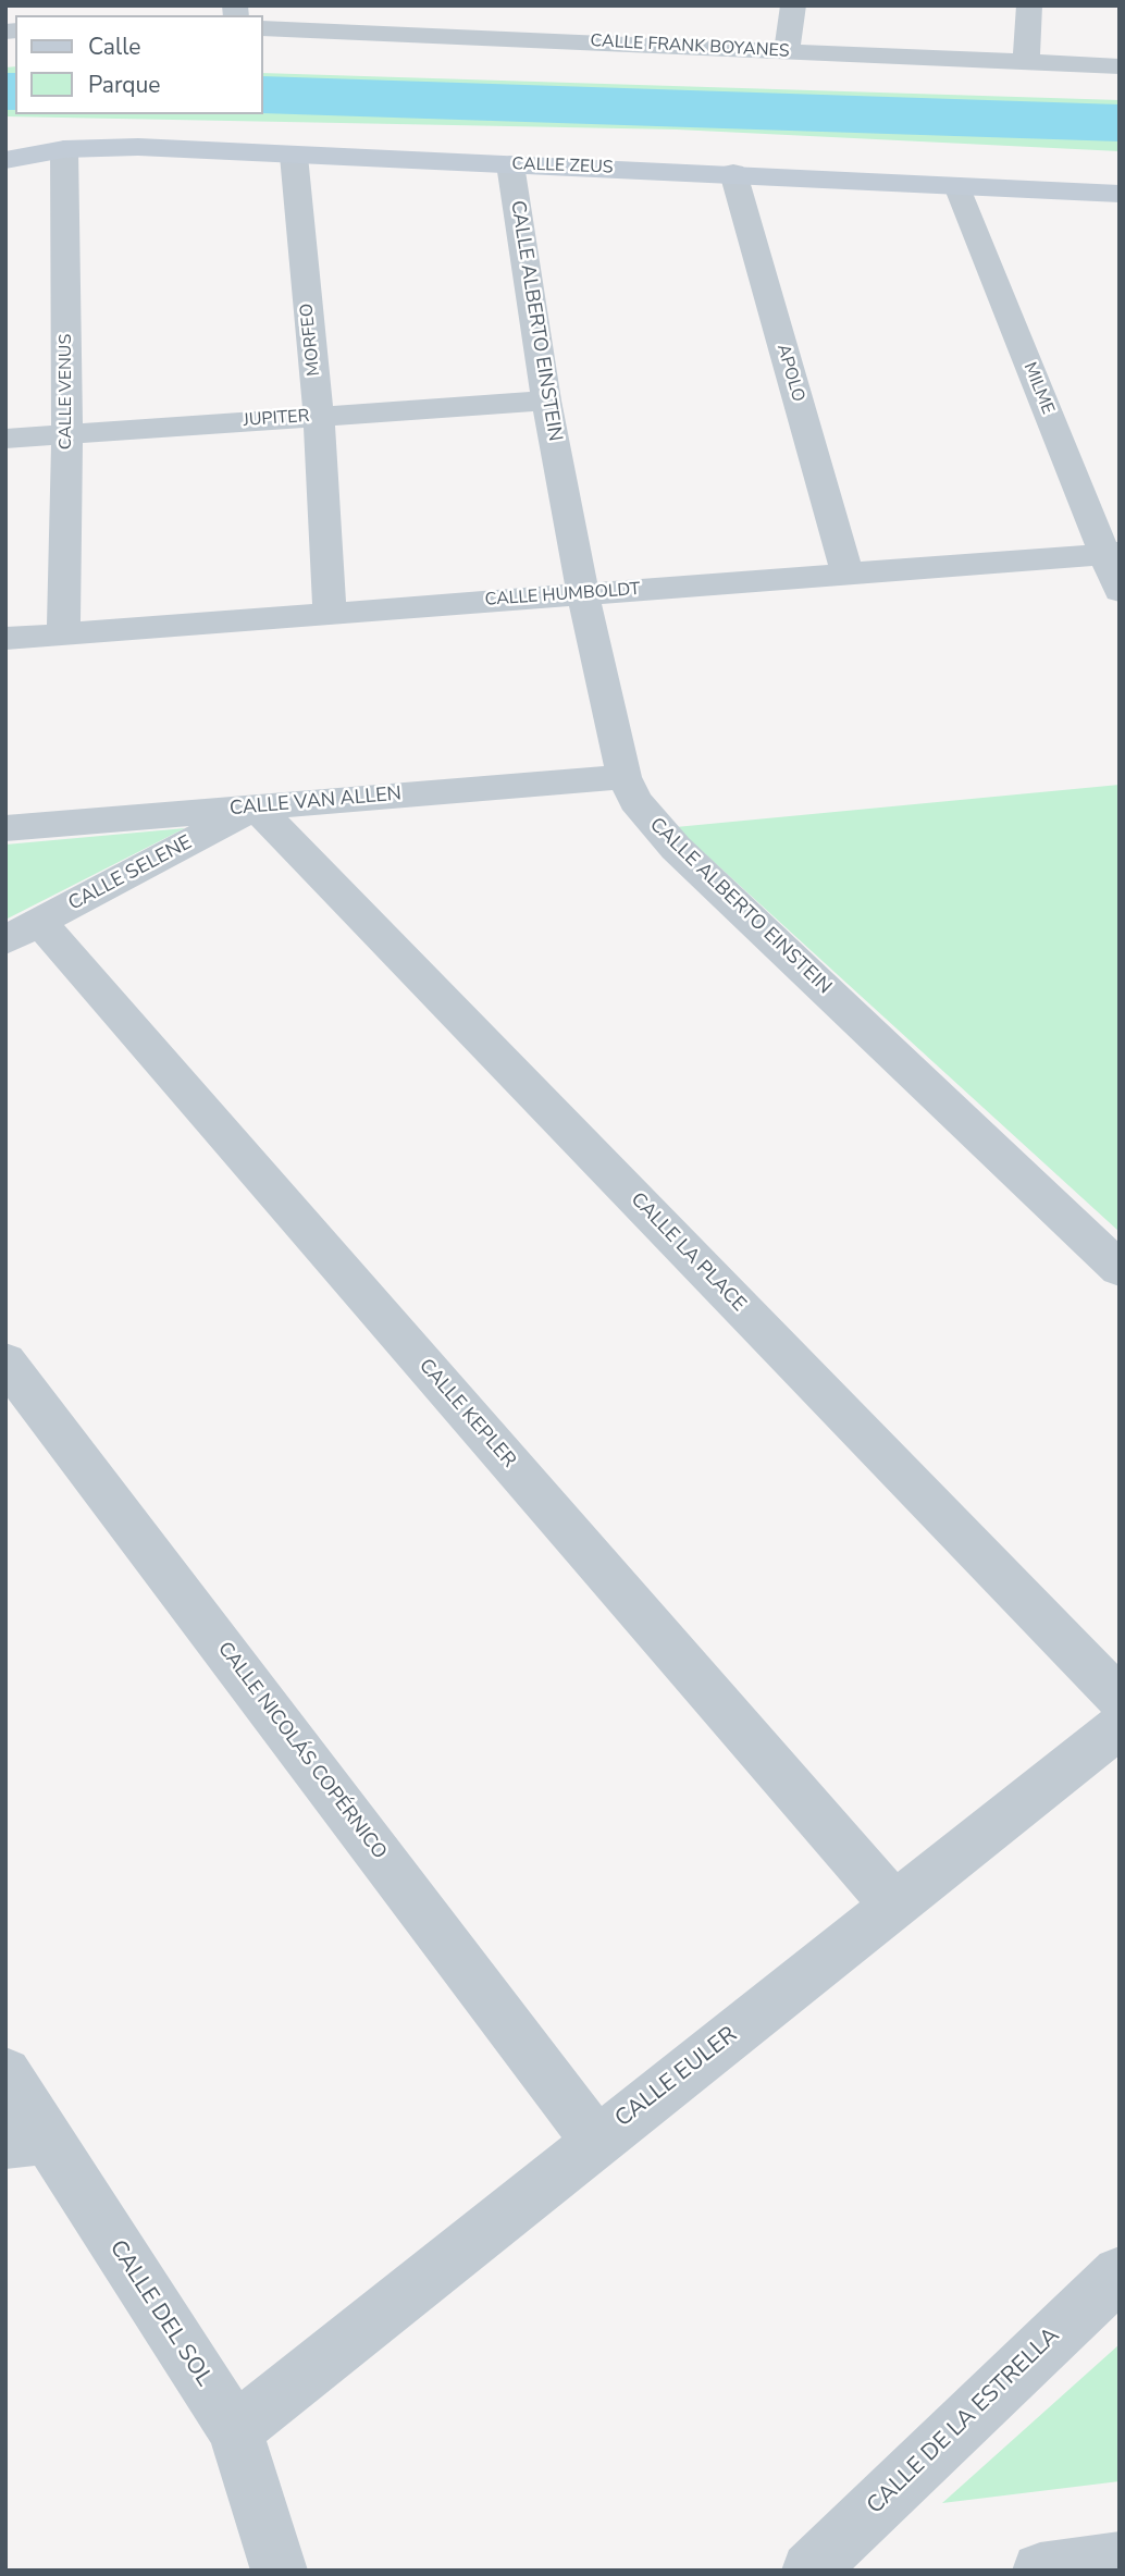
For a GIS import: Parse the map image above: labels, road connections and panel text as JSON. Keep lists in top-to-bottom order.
{
  "streets": {
    "street": [
      "CALLE FRANK BOYANES",
      "CALLE ZEUS",
      "CALLE ALBERTO EINSTEIN",
      "MORFEO",
      "APOLO",
      "MILME",
      "CALLE VENUS",
      "JUPITER",
      "CALLE HUMBOLDT",
      "CALLE VAN ALLEN",
      "CALLE SELENE",
      "CALLE LA PLACE",
      "CALLE KEPLER",
      "CALLE NICOLÁS COPÉRNICO",
      "CALLE EULER",
      "CALLE DEL SOL",
      "CALLE DE LA ESTRELLA"
    ]
  },
  "crossings": [
    ["CALLE ZEUS", "CALLE ALBERTO EINSTEIN"],
    ["CALLE ZEUS", "MORFEO"],
    ["CALLE ZEUS", "APOLO"],
    ["CALLE ZEUS", "MILME"],
    ["CALLE ZEUS", "CALLE VENUS"],
    ["CALLE ALBERTO EINSTEIN", "JUPITER"],
    ["CALLE ALBERTO EINSTEIN", "CALLE HUMBOLDT"],
    ["CALLE ALBERTO EINSTEIN", "CALLE VAN ALLEN"],
    ["MORFEO", "JUPITER"],
    ["MORFEO", "CALLE HUMBOLDT"],
    ["APOLO", "CALLE HUMBOLDT"],
    ["MILME", "CALLE HUMBOLDT"],
    ["CALLE VENUS", "JUPITER"],
    ["CALLE VENUS", "CALLE HUMBOLDT"],
    ["CALLE VAN ALLEN", "CALLE SELENE"],
    ["CALLE VAN ALLEN", "CALLE LA PLACE"],
    ["CALLE SELENE", "CALLE LA PLACE"],
    ["CALLE SELENE", "CALLE KEPLER"],
    ["CALLE KEPLER", "CALLE EULER"],
    ["CALLE NICOLÁS COPÉRNICO", "CALLE EULER"],
    ["CALLE EULER", "CALLE DEL SOL"]
  ],
  "legend": ["Calle", "Parque"]
}
